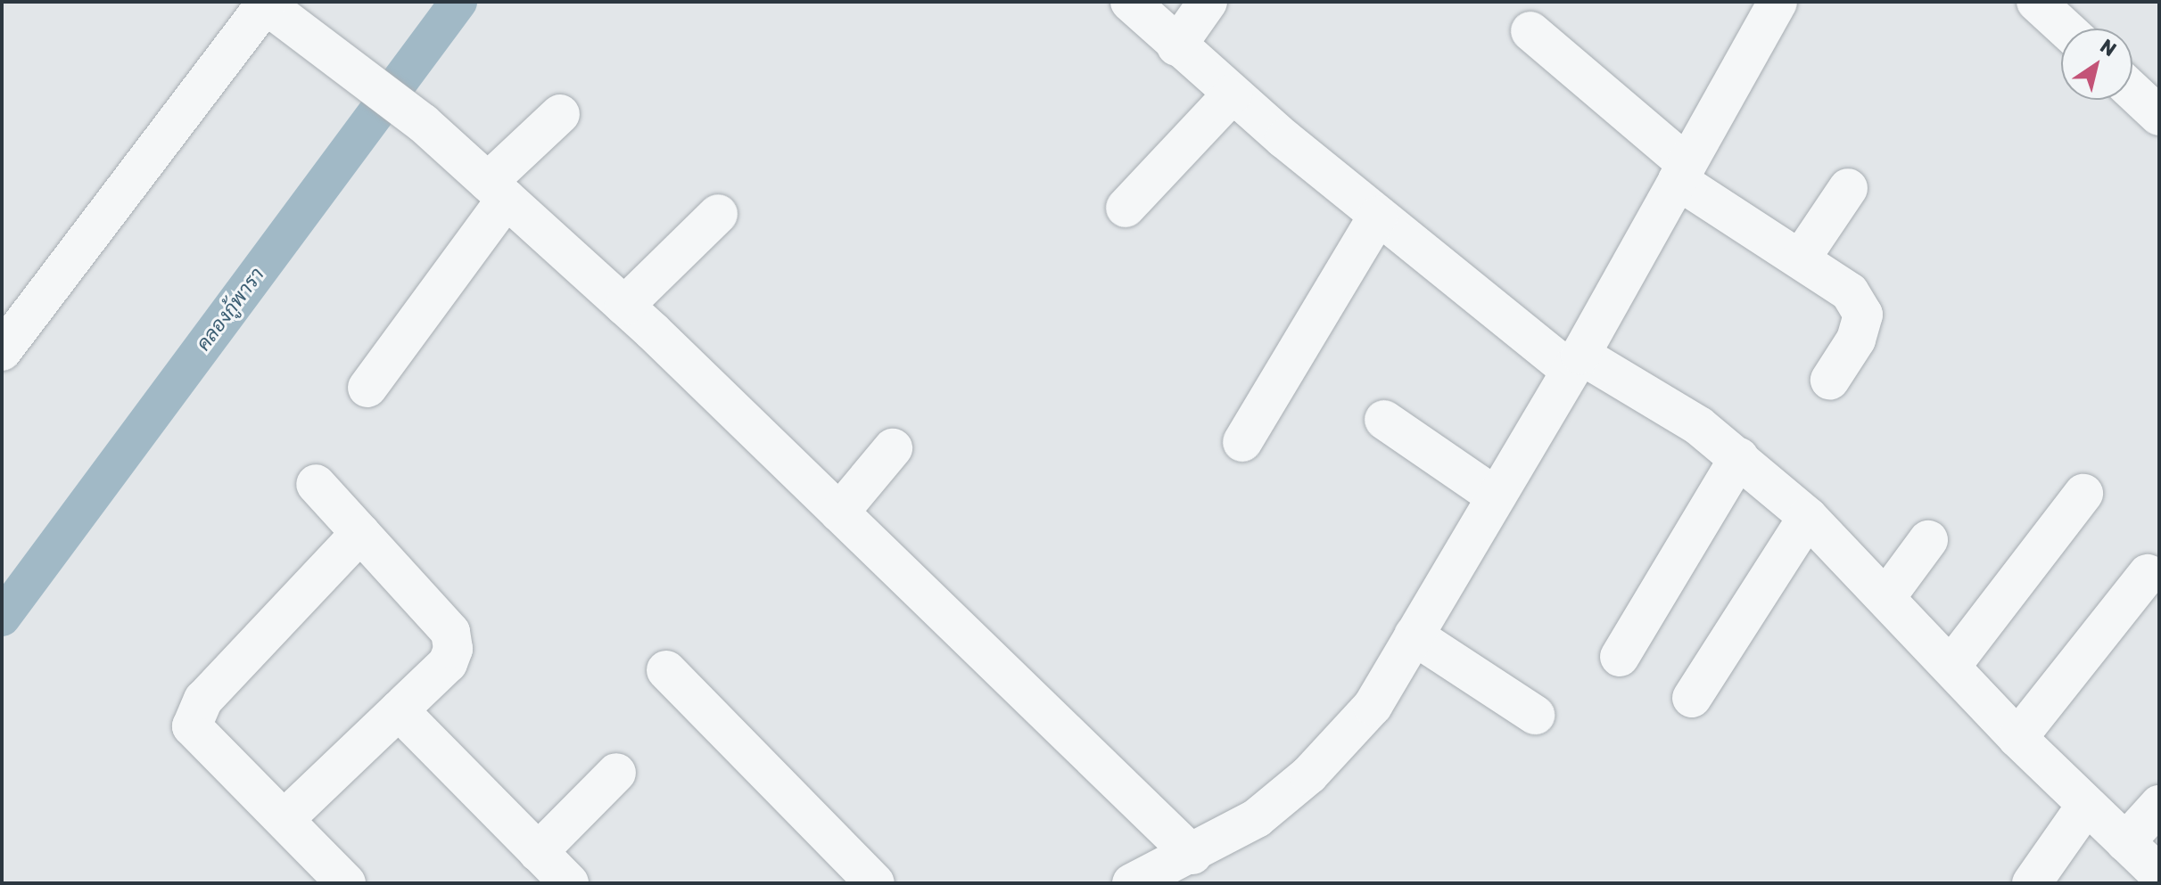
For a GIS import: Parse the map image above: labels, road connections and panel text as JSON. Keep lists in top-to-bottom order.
{
  "water": ["คลองกู้พารา"],
  "north": "top right"
}
